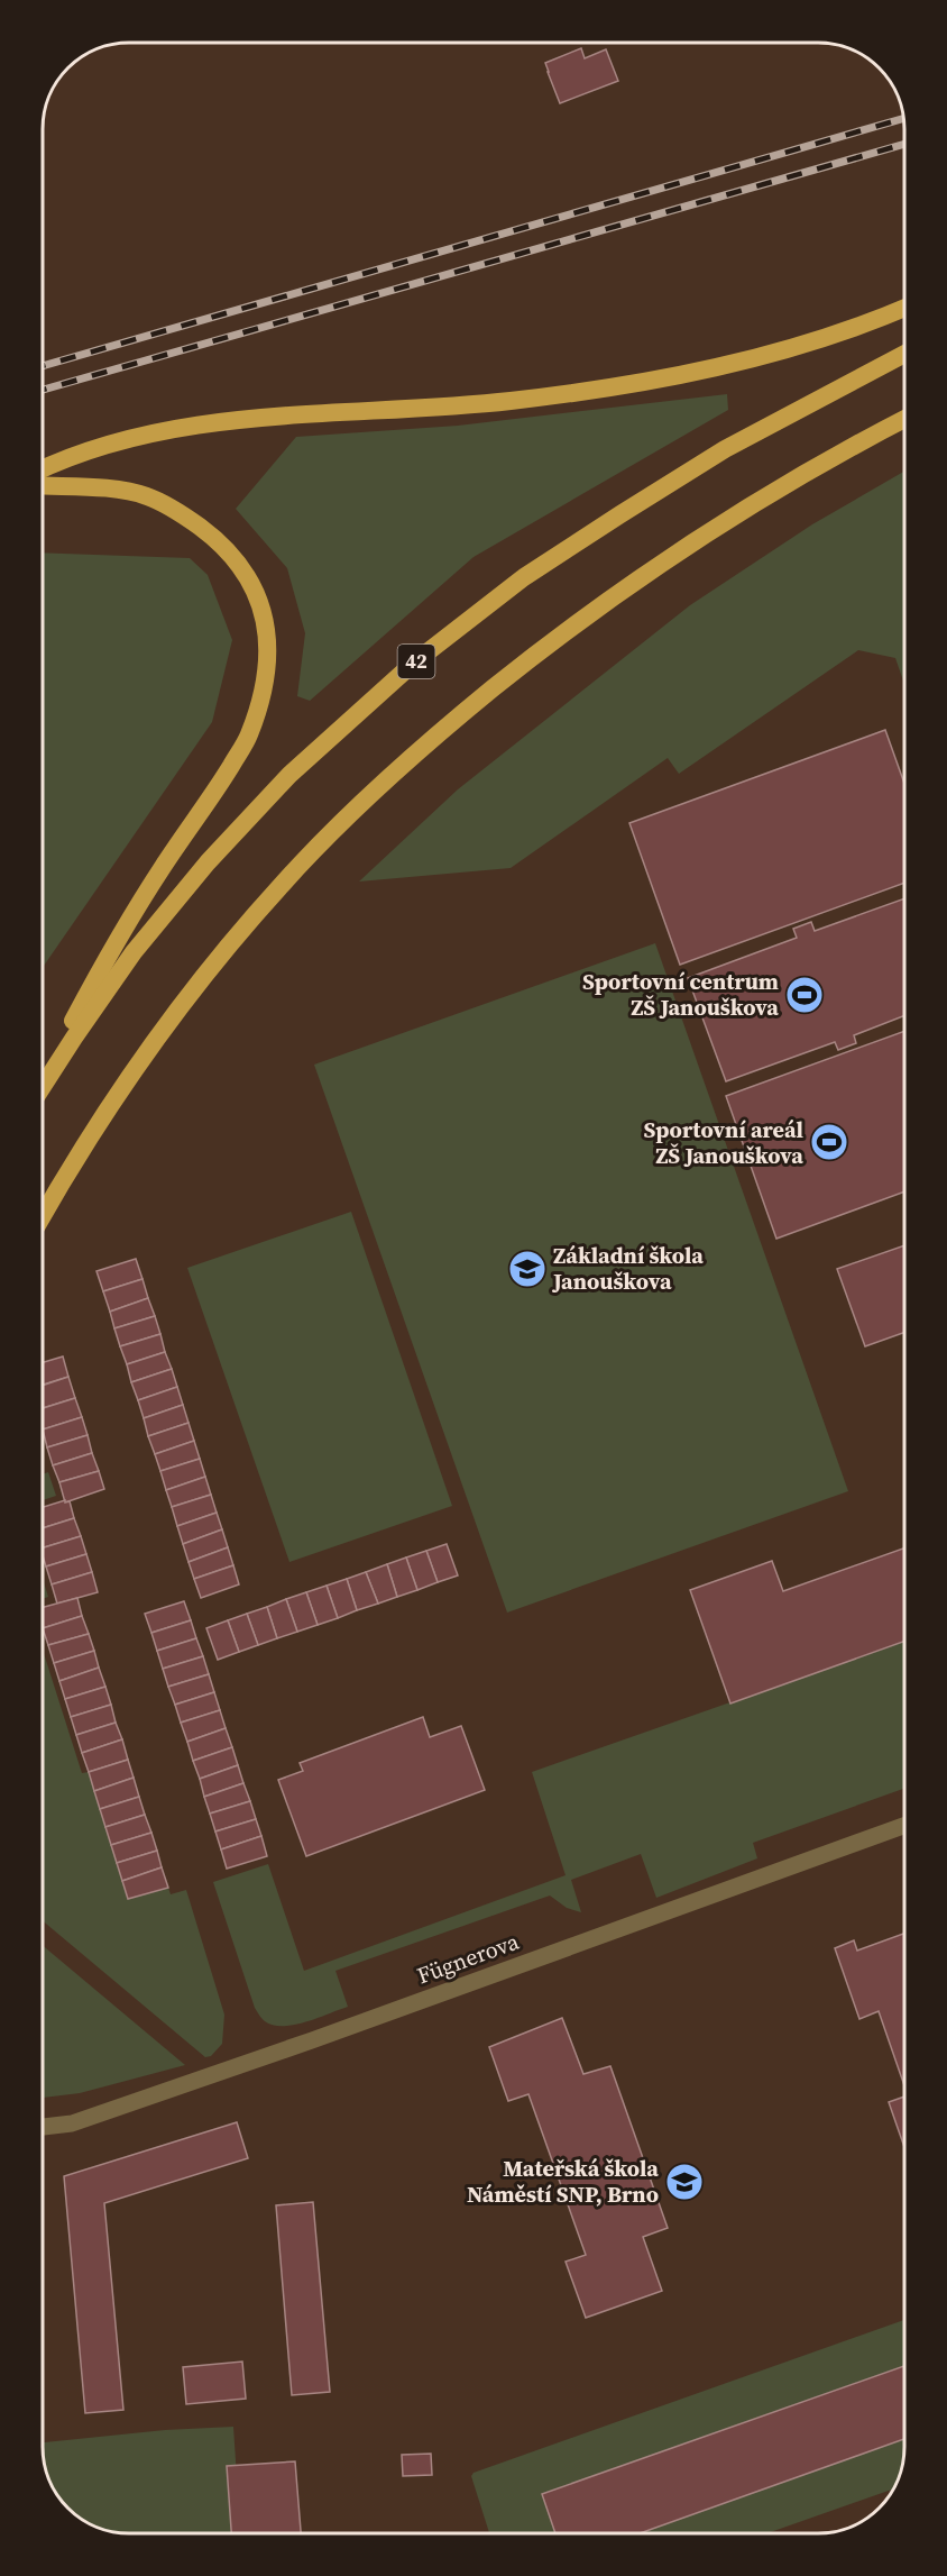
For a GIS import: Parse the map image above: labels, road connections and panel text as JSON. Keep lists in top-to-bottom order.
{
  "streets": {
    "highway": ["42"],
    "street": ["Fügnerova"]
  },
  "places": {
    "sports": ["Sportovní centrum ZŠ Janouškova", "Sportovní areál ZŠ Janouškova"],
    "school or university": ["Základní škola Janouškova", "Mateřská škola Náměstí SNP, Brno"]
  }
}
